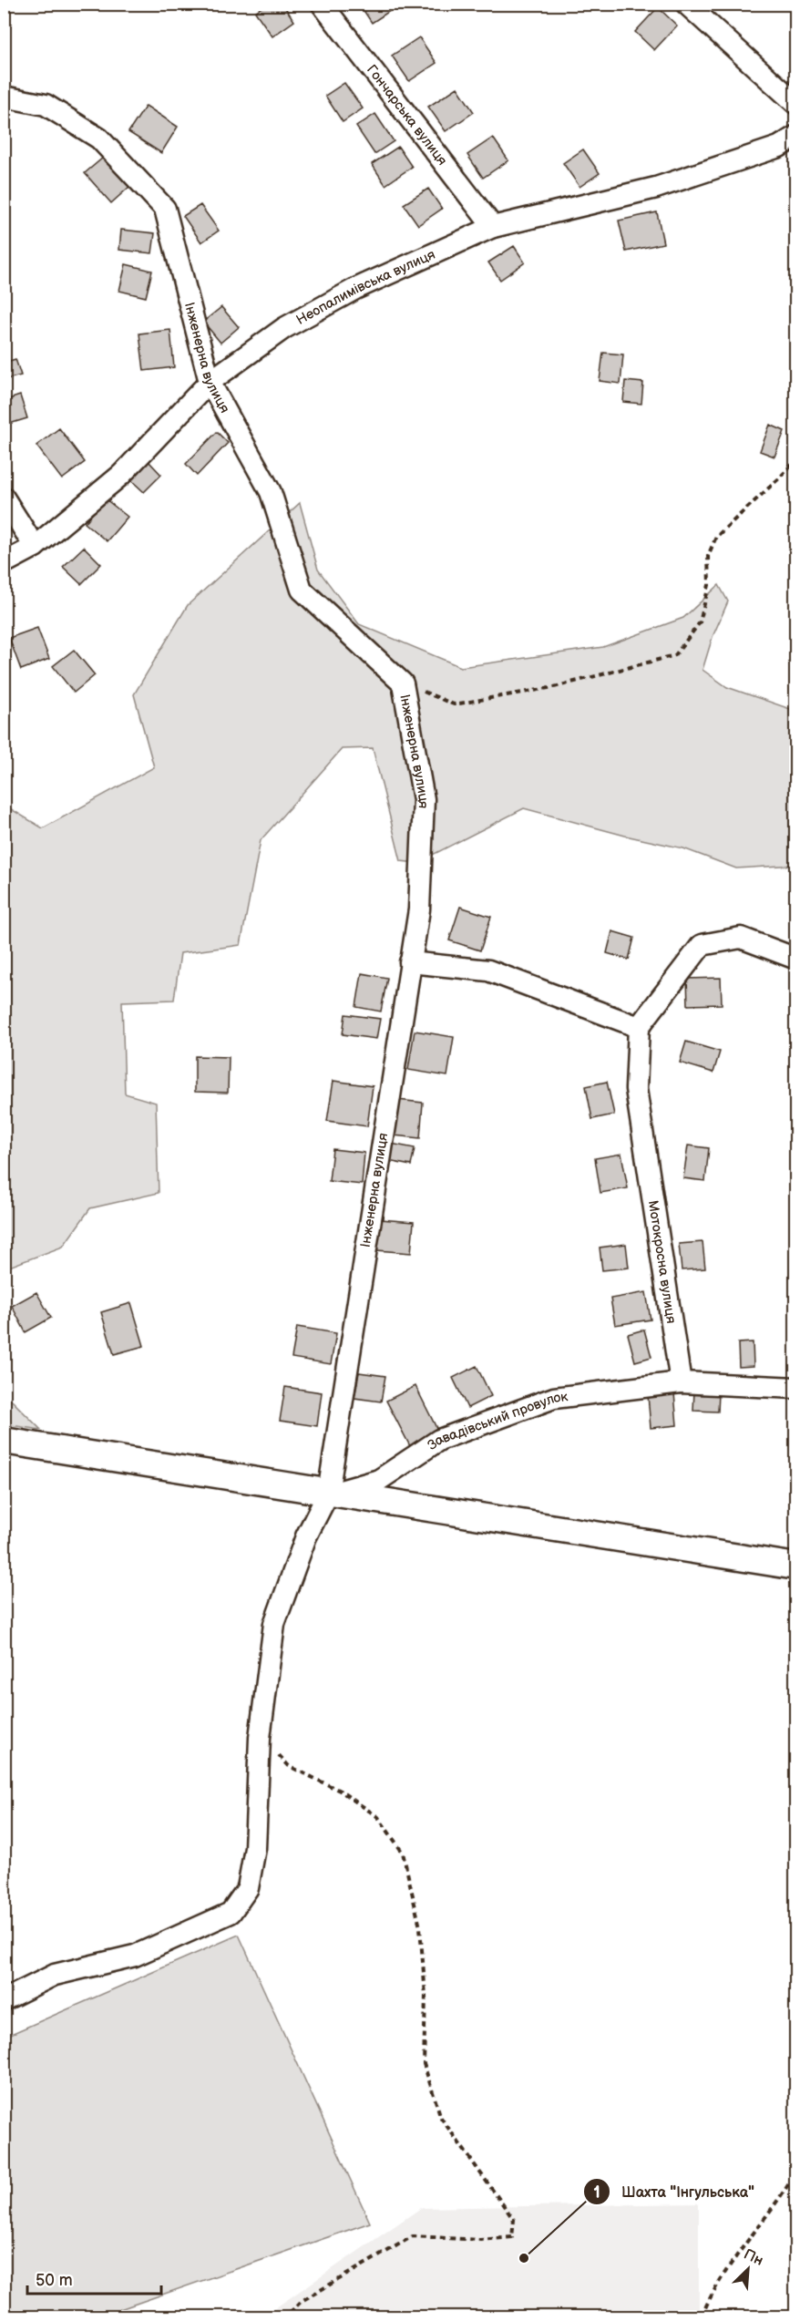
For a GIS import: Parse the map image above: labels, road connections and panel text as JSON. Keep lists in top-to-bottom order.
{
  "streets": {
    "street": [
      "Гончарська вулиця",
      "Неопалимівська вулиця",
      "Інженерна вулиця",
      "Мотокросна вулиця",
      "Завадівський провулок"
    ]
  },
  "crossings": [
    ["Гончарська вулиця", "Неопалимівська вулиця"],
    ["Неопалимівська вулиця", "Інженерна вулиця"],
    ["Інженерна вулиця", "Завадівський провулок"],
    ["Мотокросна вулиця", "Завадівський провулок"]
  ],
  "places": ["Шахта \"Інгульська\""],
  "scale_bar": "50 m",
  "north": "top right"
}
